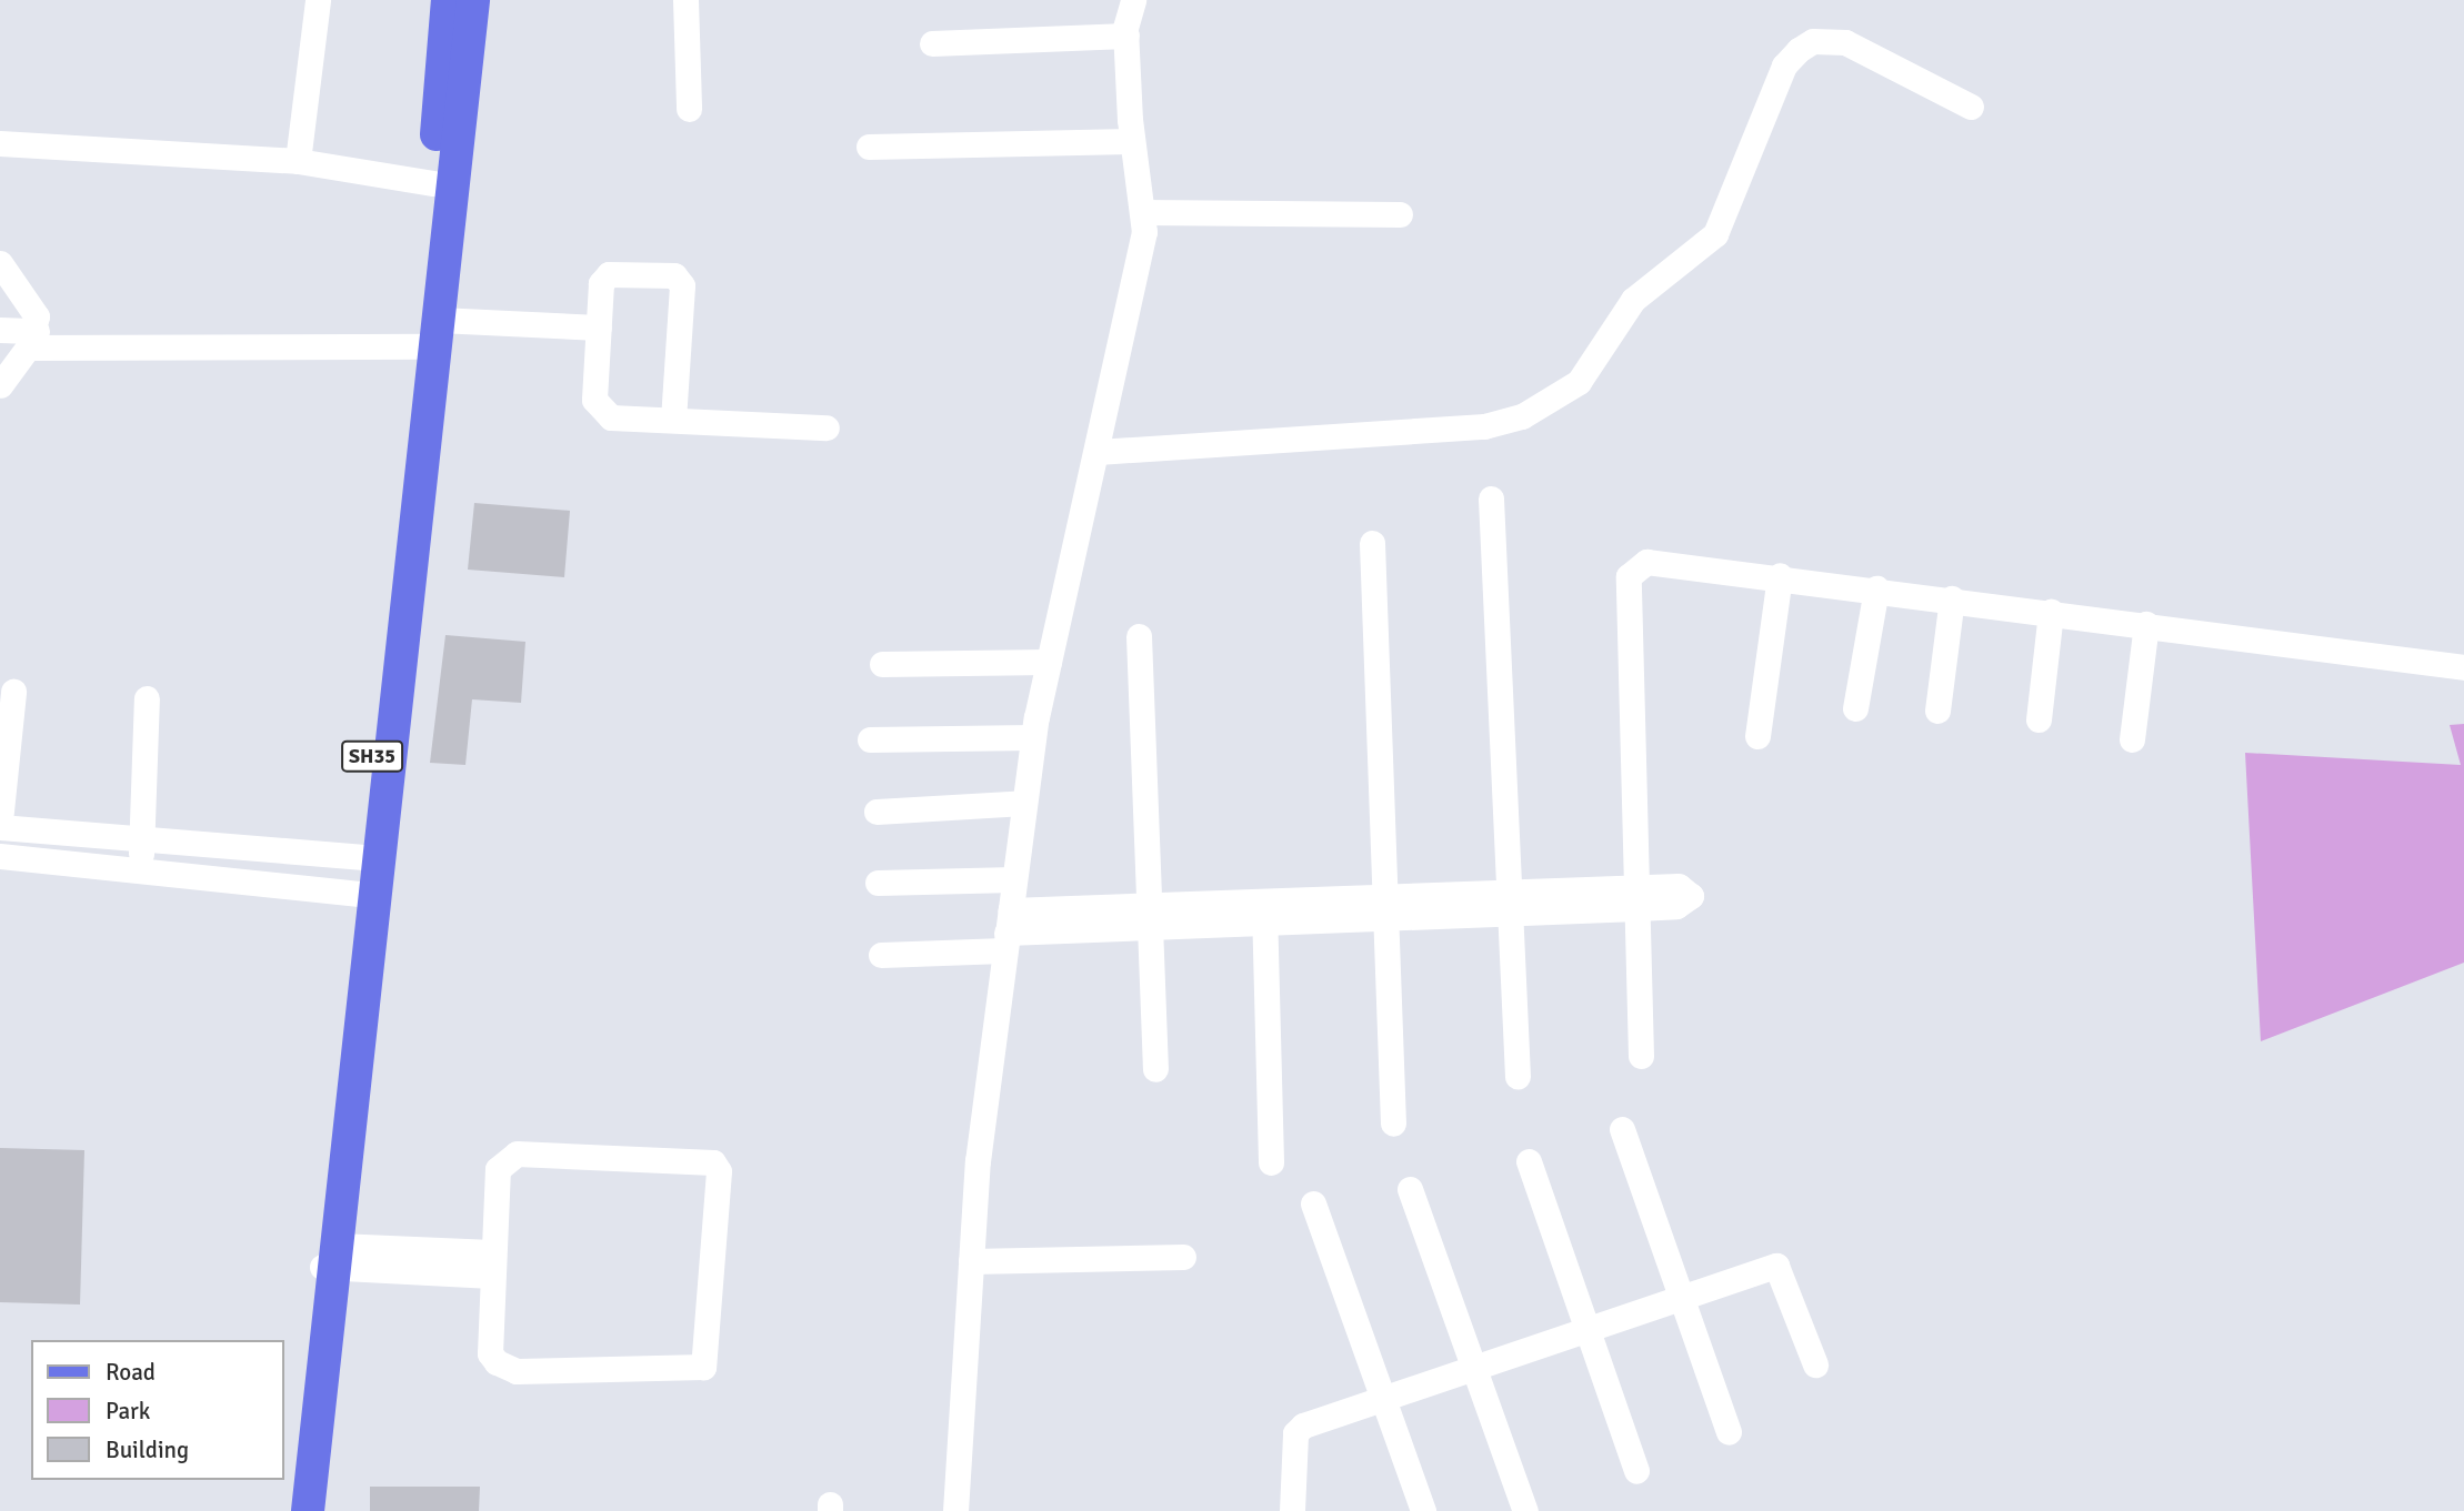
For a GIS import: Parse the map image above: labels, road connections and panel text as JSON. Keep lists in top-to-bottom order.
{
  "streets": {
    "main road": ["SH35"]
  },
  "legend": ["Road", "Park", "Building"]
}
